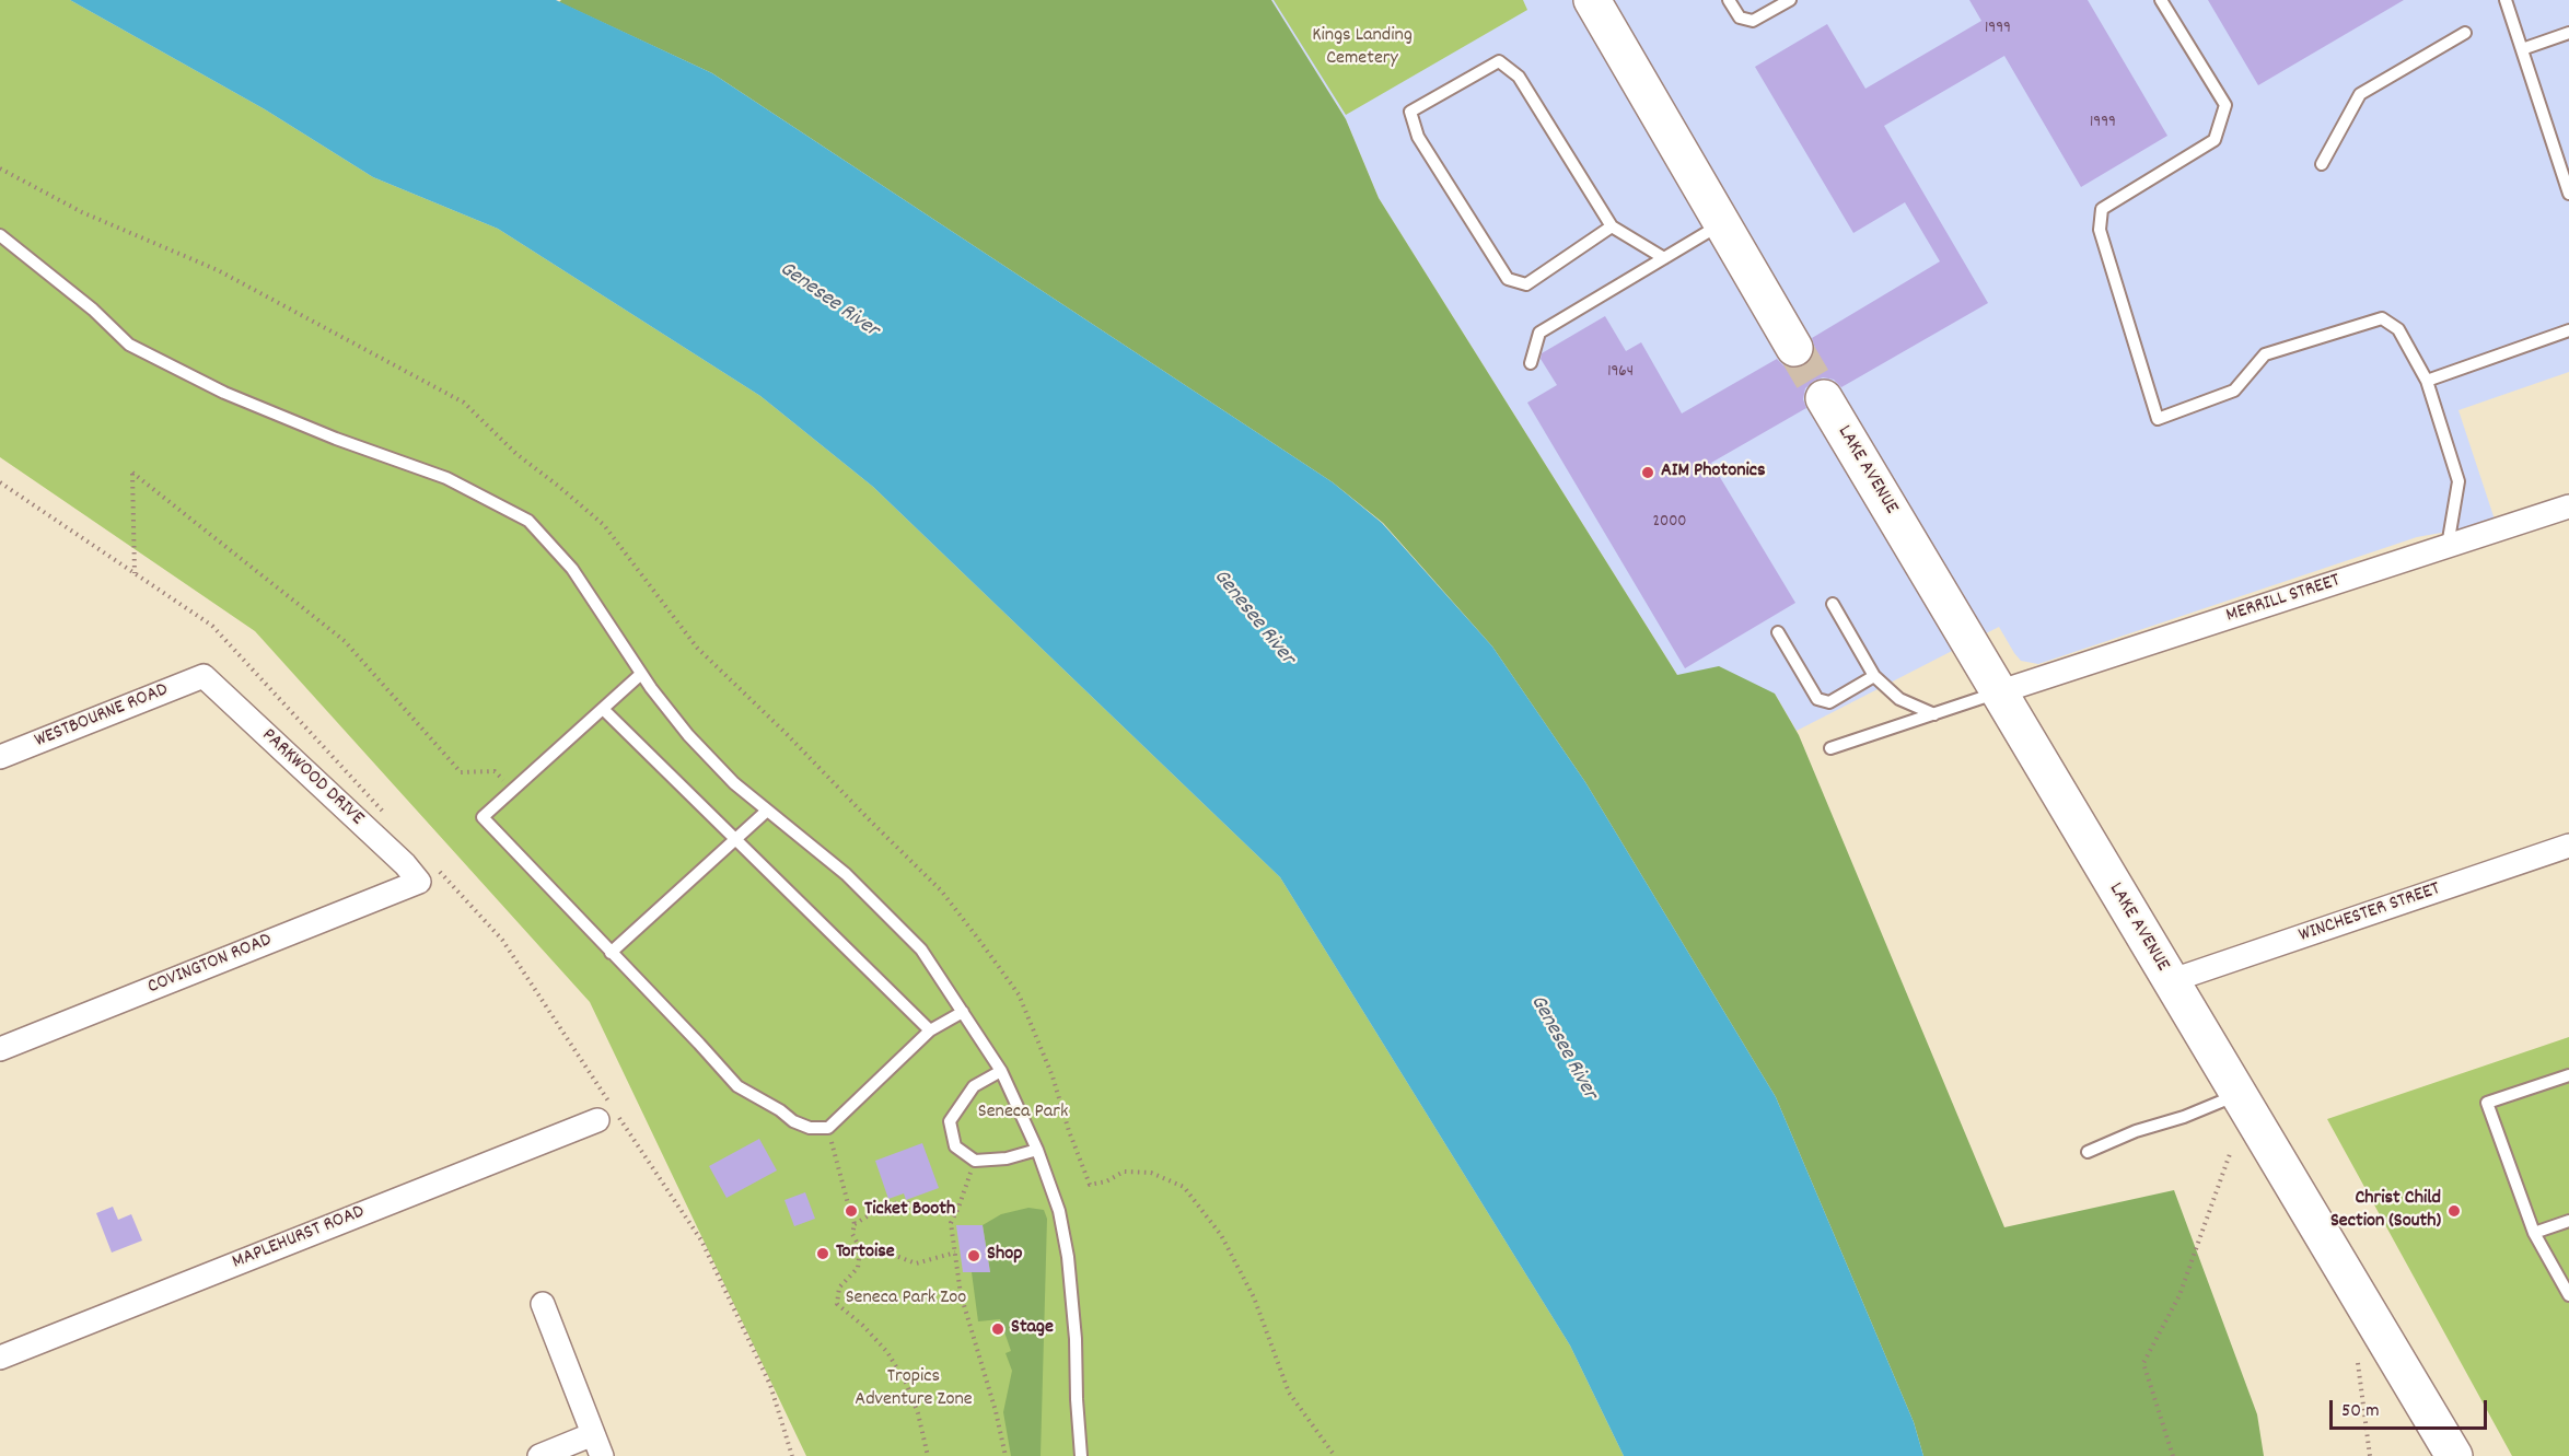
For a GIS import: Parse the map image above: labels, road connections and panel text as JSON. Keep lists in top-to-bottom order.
{
  "streets": {
    "main road": ["LAKE AVENUE"],
    "street": [
      "MERRILL STREET",
      "WESTBOURNE ROAD",
      "PARKWOOD DRIVE",
      "WINCHESTER STREET",
      "COVINGTON ROAD",
      "MAPLEHURST ROAD"
    ]
  },
  "crossings": [
    ["LAKE AVENUE", "MERRILL STREET"],
    ["LAKE AVENUE", "WINCHESTER STREET"],
    ["WESTBOURNE ROAD", "PARKWOOD DRIVE"],
    ["PARKWOOD DRIVE", "COVINGTON ROAD"]
  ],
  "water": ["Genesee River"],
  "parks": [
    "Kings Landing Cemetery",
    "Seneca Park",
    "Seneca Park Zoo",
    "Tropics Adventure Zone"
  ],
  "places": [
    "AIM Photonics",
    "Ticket Booth",
    "Christ Child Section (South)",
    "Tortoise",
    "Shop",
    "Stage"
  ],
  "house_numbers": [
    "1999",
    "1999",
    "1964",
    "2000"
  ],
  "scale_bar": "50 m"
}
